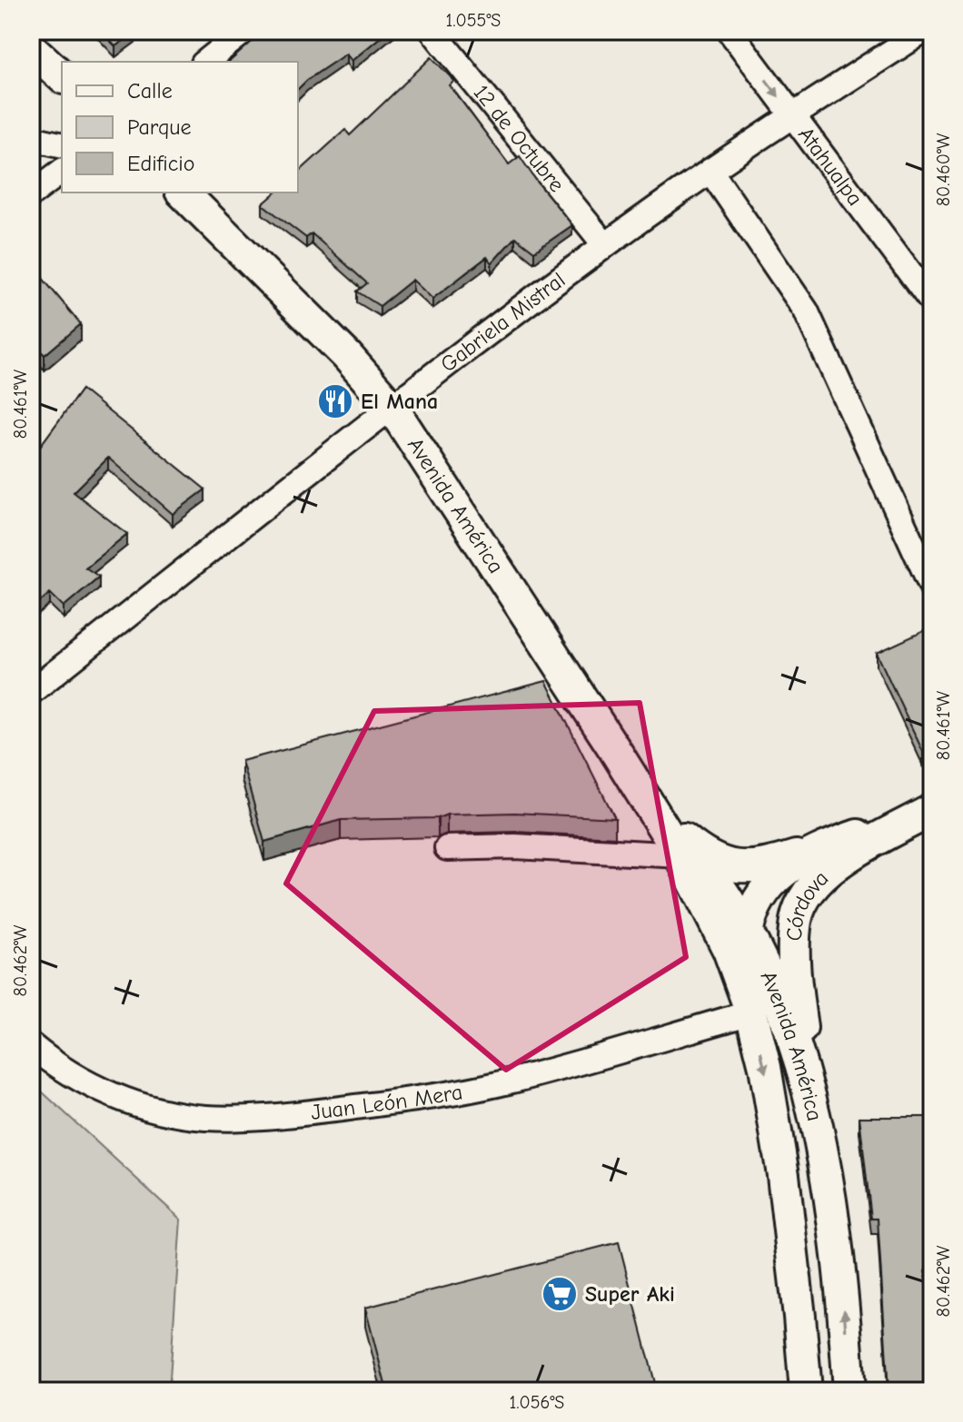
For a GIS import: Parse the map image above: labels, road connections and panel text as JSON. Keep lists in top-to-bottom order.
{
  "streets": {
    "street": [
      "12 de Octubre",
      "Atahualpa",
      "Gabriela Mistral",
      "Avenida América",
      "Córdova",
      "Juan León Mera"
    ]
  },
  "crossings": [
    ["12 de Octubre", "Gabriela Mistral"],
    ["Atahualpa", "Gabriela Mistral"],
    ["Gabriela Mistral", "Avenida América"],
    ["Avenida América", "Córdova"],
    ["Avenida América", "Juan León Mera"],
    ["Córdova", "Juan León Mera"]
  ],
  "places": {
    "restaurant": ["El Mana"],
    "supermarket": ["Super Aki"]
  },
  "legend": ["Calle", "Parque", "Edificio"],
  "coordinates": [
    "1.055°S",
    "80.460°W",
    "80.461°W",
    "80.462°W",
    "1.056°S"
  ]
}
